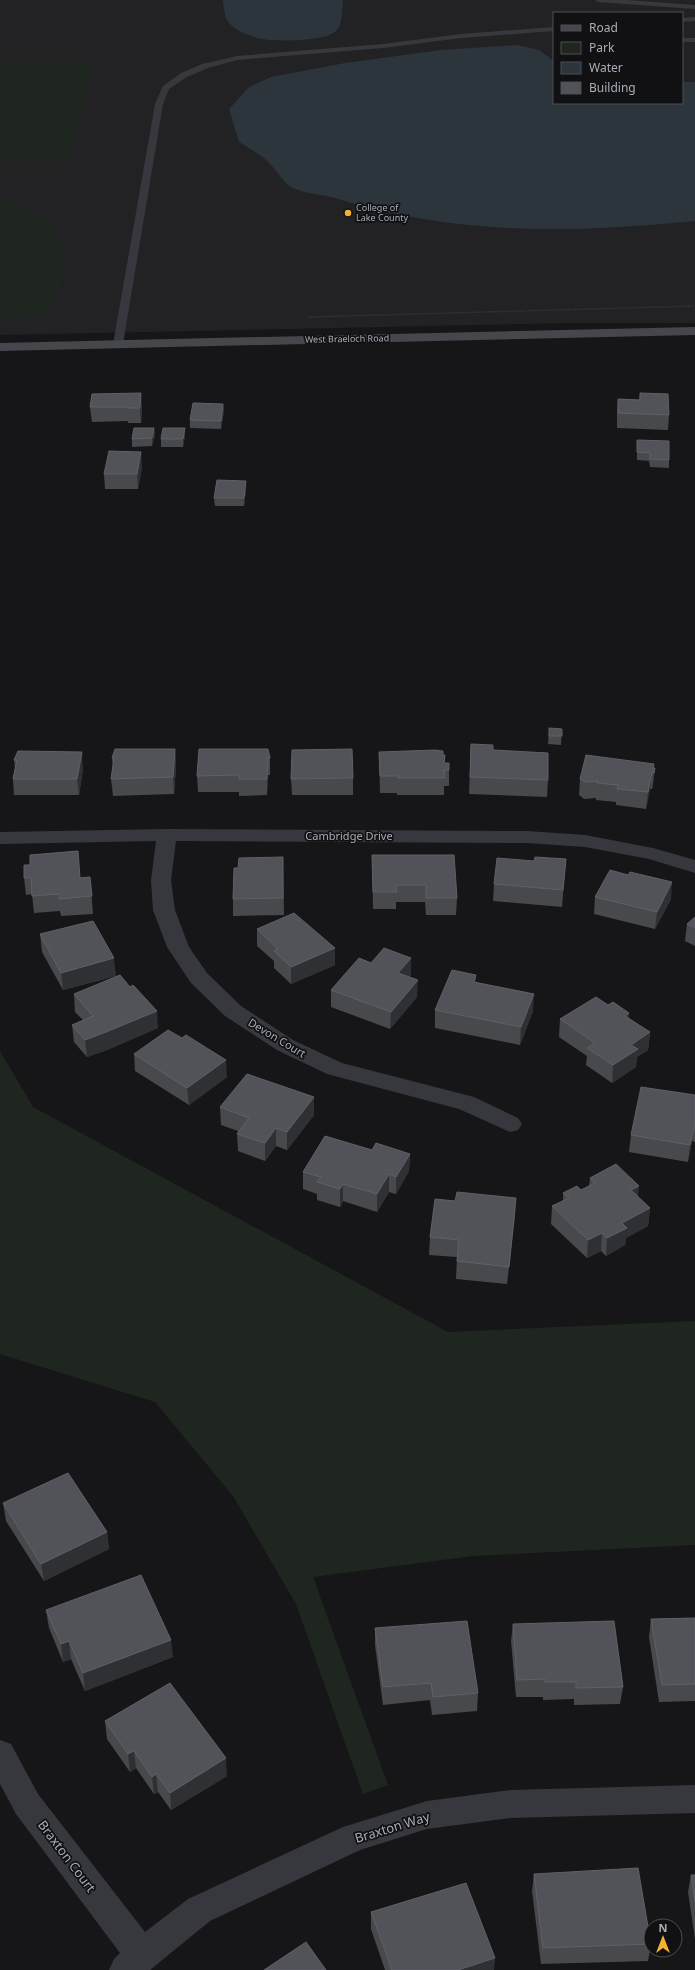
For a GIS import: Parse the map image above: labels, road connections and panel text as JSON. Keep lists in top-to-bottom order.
{
  "streets": {
    "street": [
      "West Braeloch Road",
      "Cambridge Drive",
      "Devon Court",
      "Braxton Way",
      "Braxton Court"
    ]
  },
  "crossings": [
    ["Cambridge Drive", "Devon Court"],
    ["Braxton Way", "Braxton Court"]
  ],
  "places": ["College of Lake County"],
  "legend": [
    "Road",
    "Park",
    "Water",
    "Building"
  ],
  "north": "top"
}
